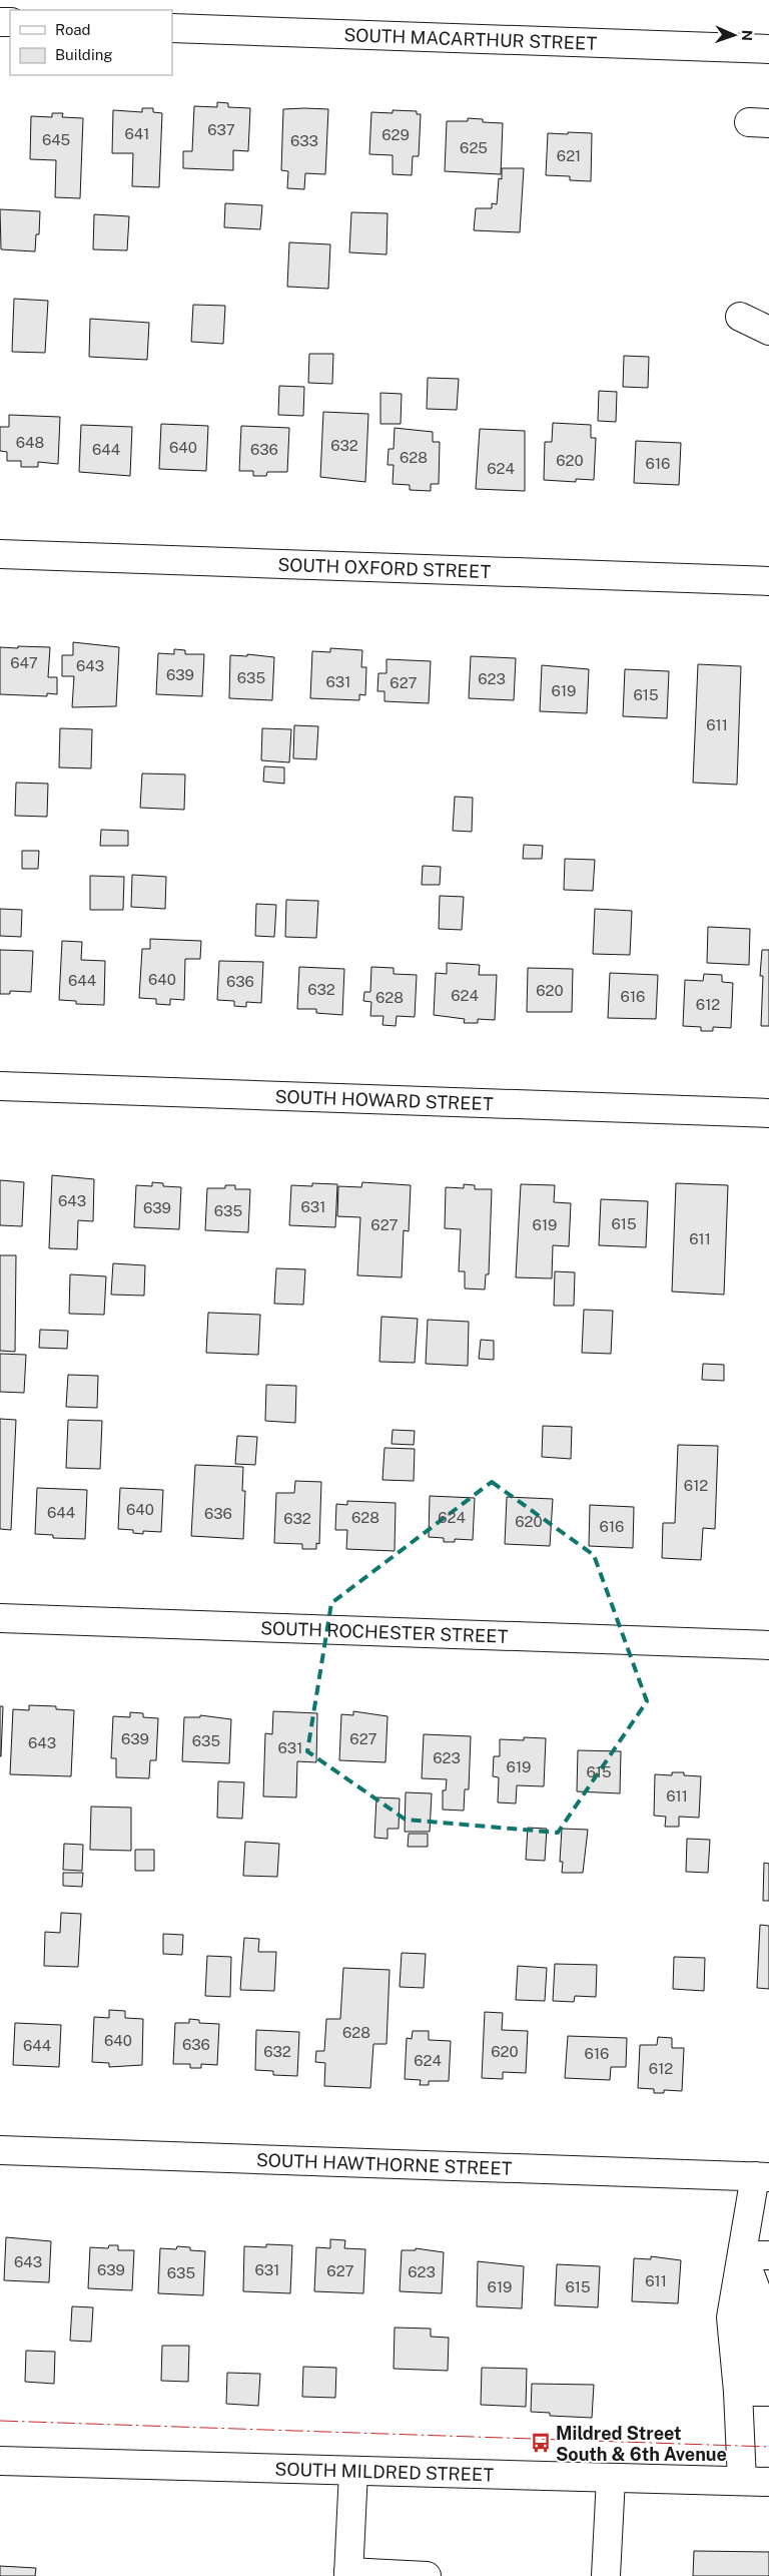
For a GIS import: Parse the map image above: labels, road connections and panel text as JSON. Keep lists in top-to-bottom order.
{
  "streets": {
    "street": [
      "SOUTH MACARTHUR STREET",
      "SOUTH OXFORD STREET",
      "SOUTH HOWARD STREET",
      "SOUTH ROCHESTER STREET",
      "SOUTH HAWTHORNE STREET",
      "SOUTH MILDRED STREET"
    ]
  },
  "places": {
    "bus stop": ["Mildred Street South & 6th Avenue"]
  },
  "house_numbers": [
    "637",
    "641",
    "629",
    "645",
    "633",
    "625",
    "621",
    "648",
    "632",
    "640",
    "644",
    "636",
    "628",
    "620",
    "616",
    "624",
    "647",
    "643",
    "639",
    "635",
    "623",
    "631",
    "627",
    "619",
    "615",
    "611",
    "640",
    "644",
    "636",
    "632",
    "620",
    "624",
    "616",
    "628",
    "612",
    "643",
    "631",
    "639",
    "635",
    "615",
    "627",
    "619",
    "611",
    "612",
    "640",
    "644",
    "636",
    "628",
    "624",
    "632",
    "620",
    "616",
    "639",
    "627",
    "635",
    "643",
    "631",
    "623",
    "619",
    "615",
    "611",
    "628",
    "640",
    "636",
    "644",
    "632",
    "620",
    "616",
    "624",
    "612",
    "643",
    "639",
    "631",
    "627",
    "623",
    "635",
    "611",
    "619",
    "615"
  ],
  "legend": ["Road", "Building"],
  "north": "right"
}
